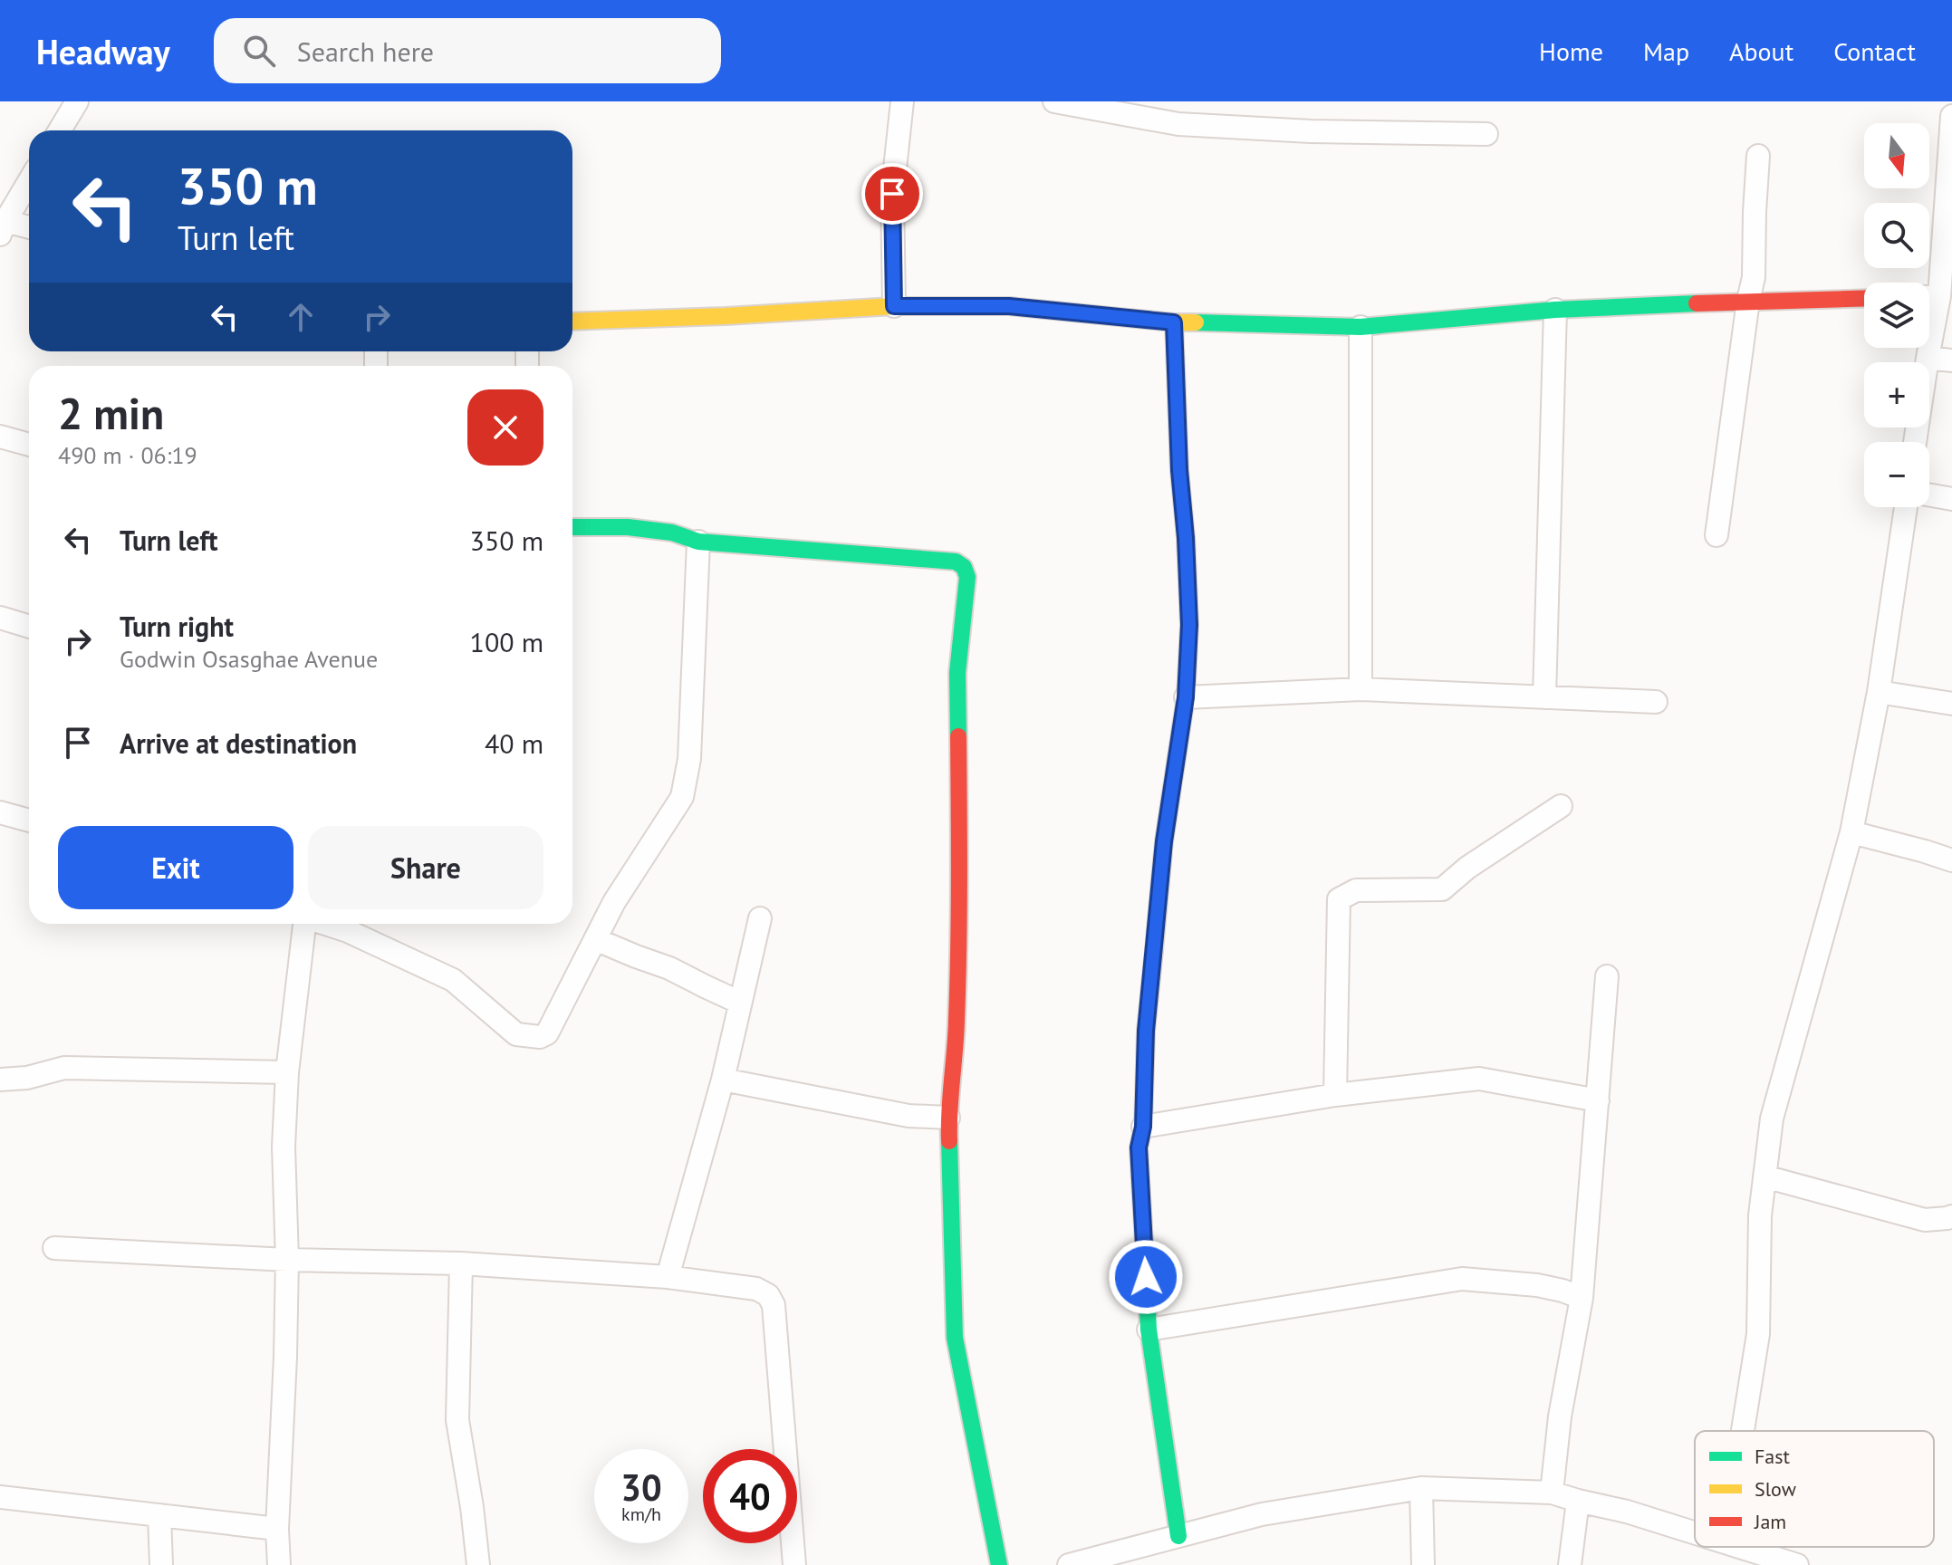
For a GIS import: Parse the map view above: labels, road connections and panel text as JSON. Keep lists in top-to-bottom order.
{
  "legend": ["Fast", "Slow", "Jam"],
  "north": "bottom",
  "page": {
    "header": "Headway",
    "search": "Search here",
    "nav": [
      "Home",
      "Map",
      "About",
      "Contact"
    ],
    "map_buttons": ["+", "−"],
    "turn": ["350 m", "Turn left"],
    "heading": ["2 min", "490 m · 06:19"],
    "list": [
      {
        "name": "Turn left",
        "value": "350 m"
      },
      {
        "name": "Turn right",
        "note": "Godwin Osasghae Avenue",
        "value": "100 m"
      },
      {
        "name": "Arrive at destination",
        "value": "40 m"
      }
    ],
    "buttons": ["Exit", "Share"],
    "speed": "30 km/h",
    "limit": "40"
  }
}
